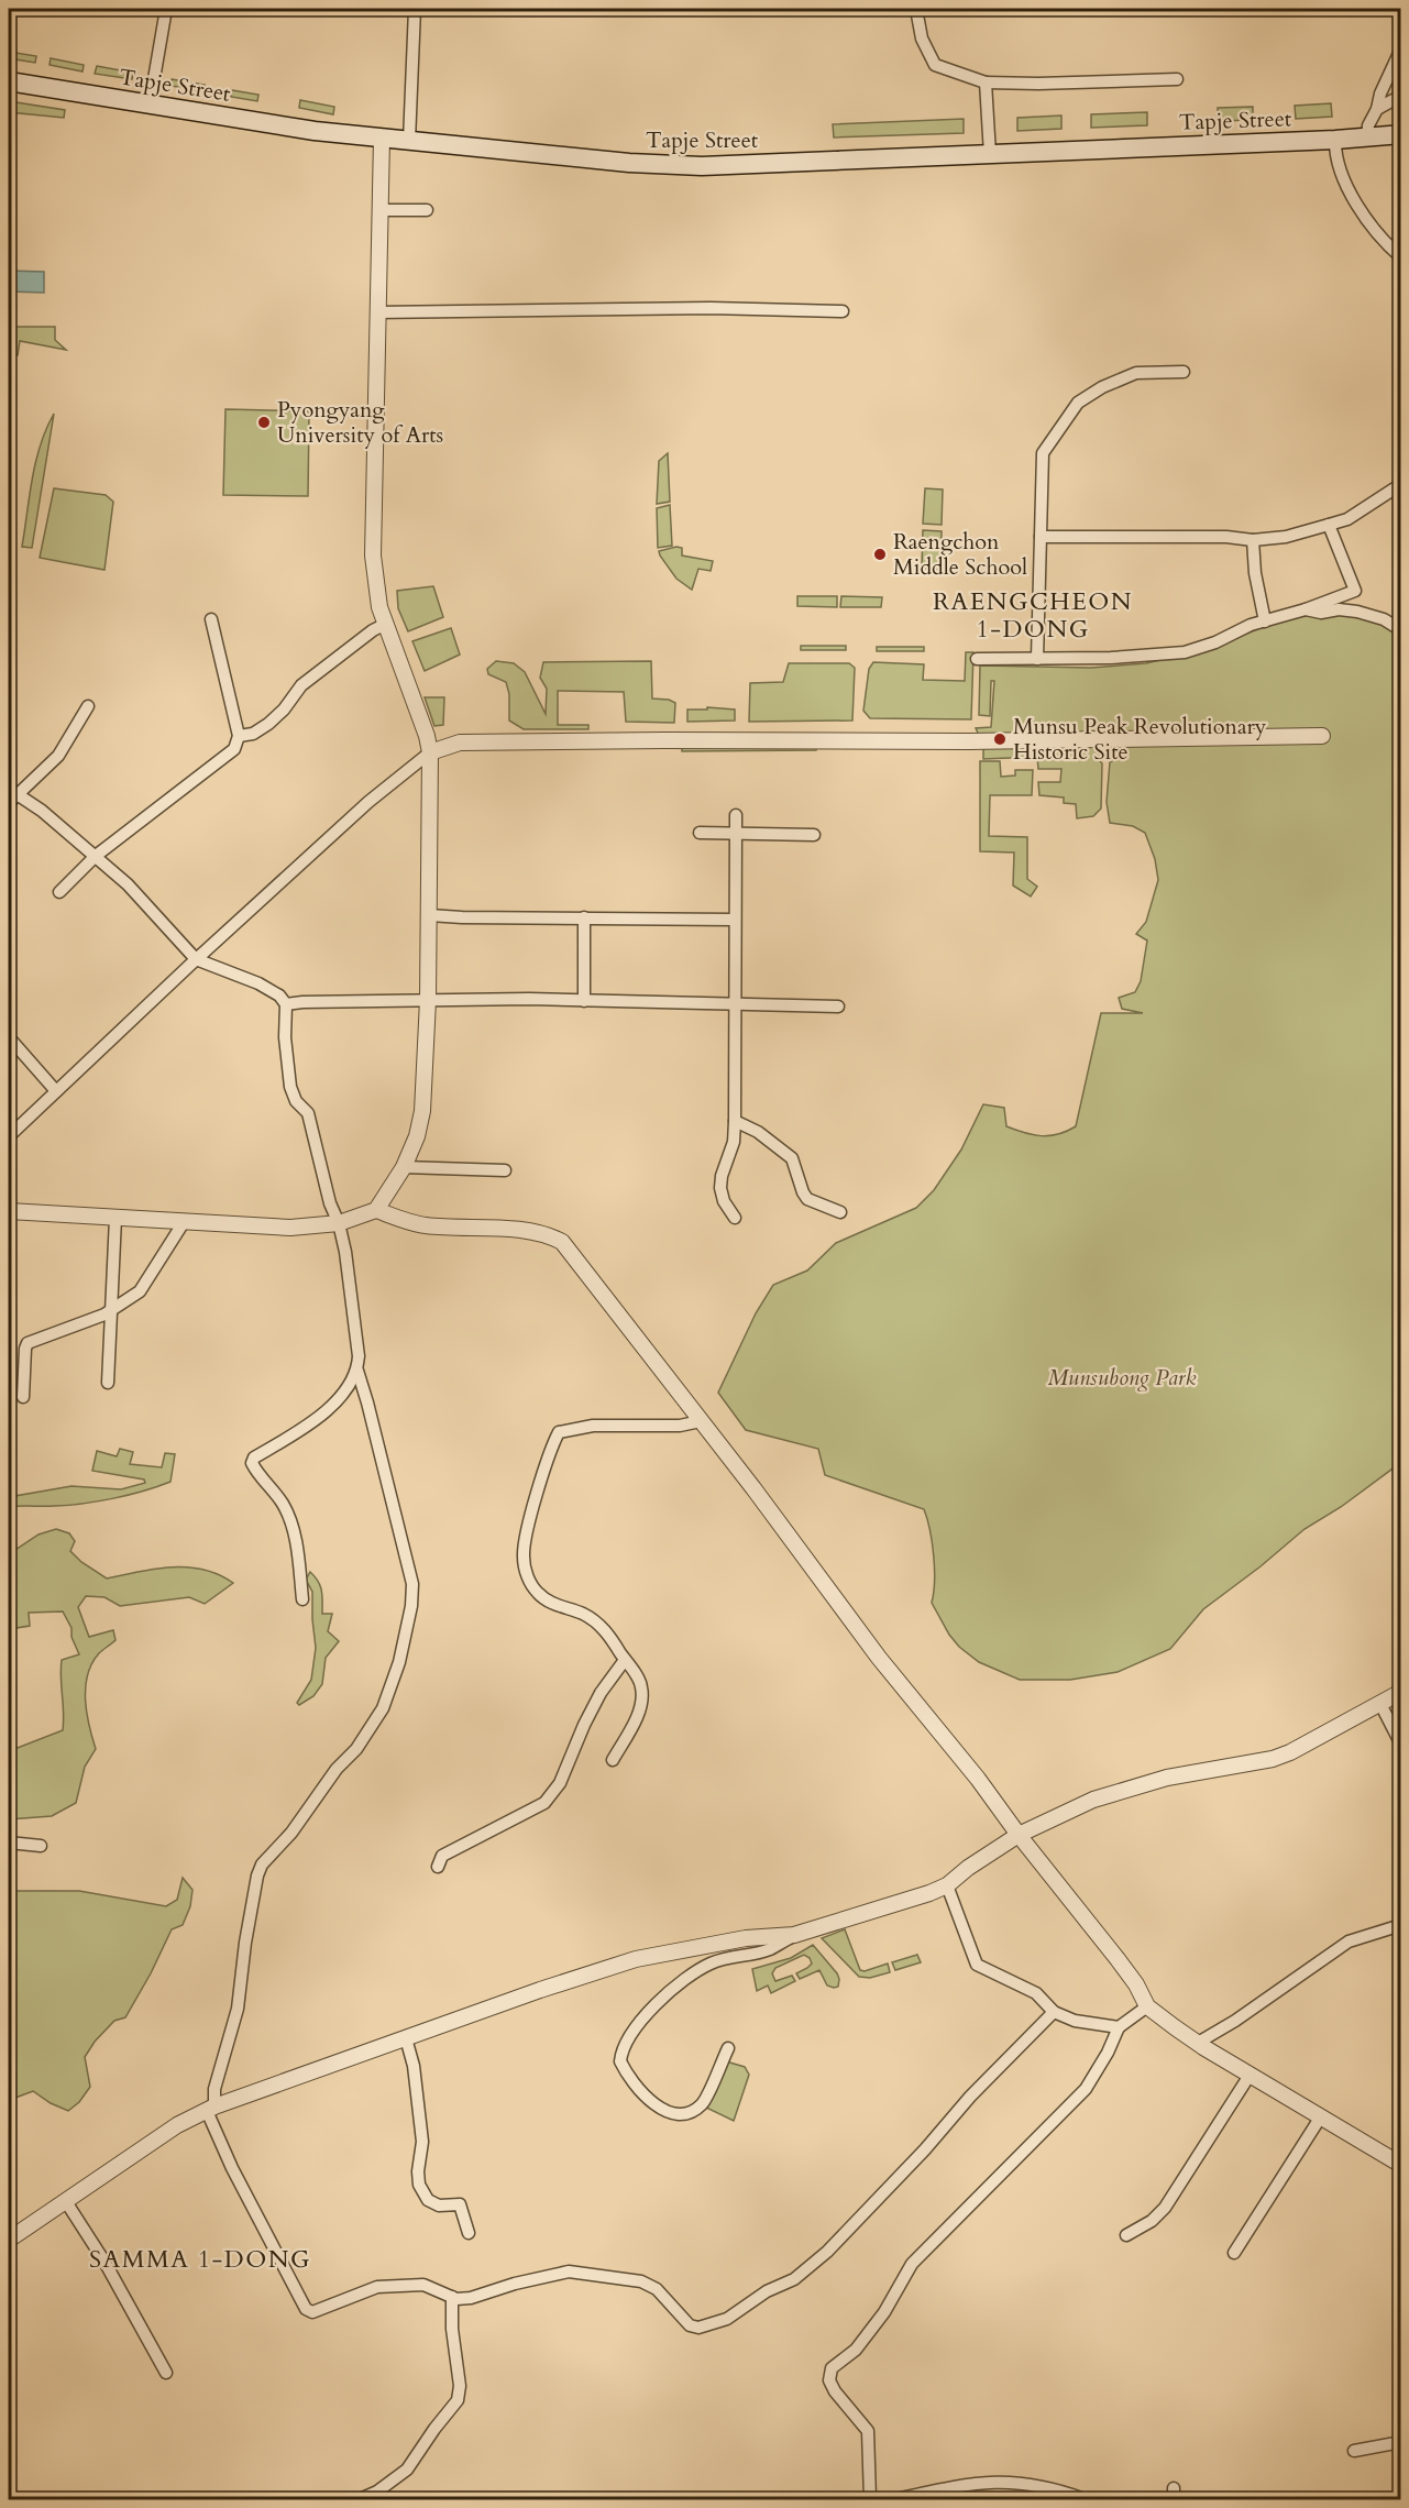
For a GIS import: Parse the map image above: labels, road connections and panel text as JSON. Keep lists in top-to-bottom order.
{
  "streets": {
    "main road": ["Tapje Street"]
  },
  "districts": ["RAENGCHEON 1-DONG", "SAMMA 1-DONG"],
  "parks": ["Munsubong Park"],
  "places": ["Pyongyang University of Arts", "Raengchon Middle School", "Munsu Peak Revolutionary Historic Site"]
}
